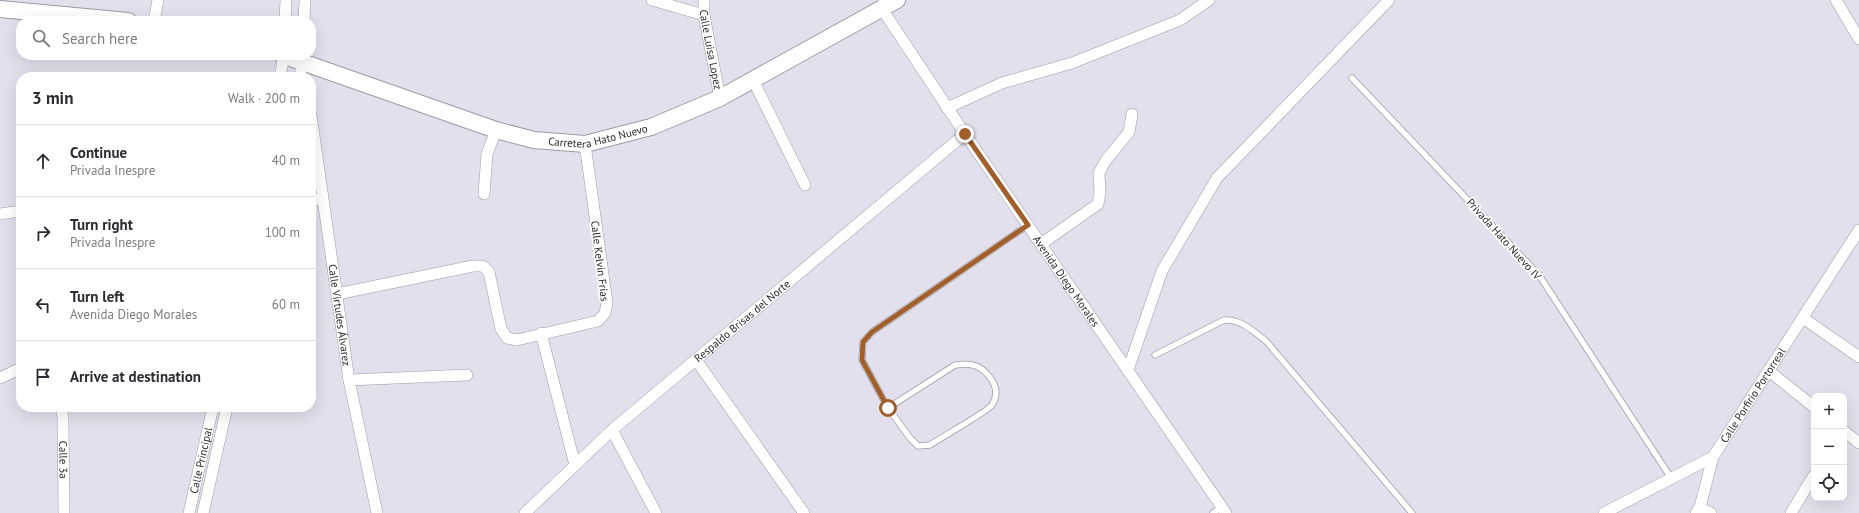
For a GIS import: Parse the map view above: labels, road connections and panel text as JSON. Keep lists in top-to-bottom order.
{
  "streets": {
    "main road": ["Carretera Hato Nuevo"],
    "street": [
      "Calle Luisa Lopez",
      "Calle Kelvin Frías",
      "Avenida Diego Morales",
      "Calle Virtudes Álvarez",
      "Respaldo Brisas del Norte",
      "Calle Porfirio Portorreal",
      "Calle 3a",
      "Calle Principal"
    ],
    "lane": ["Privada Hato Nuevo IV"]
  },
  "crossings": [
    ["Calle Luisa Lopez", "Carretera Hato Nuevo"],
    ["Carretera Hato Nuevo", "Calle Kelvin Frías"],
    ["Carretera Hato Nuevo", "Avenida Diego Morales"],
    ["Calle Kelvin Frías", "Calle Virtudes Álvarez"],
    ["Avenida Diego Morales", "Respaldo Brisas del Norte"]
  ],
  "page": {
    "search": "Search here",
    "heading": ["3 min", "Walk · 200 m"],
    "list": [
      ["Continue", "Privada Inespre", "40 m"],
      ["Turn right", "Privada Inespre", "100 m"],
      ["Turn left", "Avenida Diego Morales", "60 m"],
      "Arrive at destination"
    ],
    "map_buttons": ["+", "−"]
  }
}
